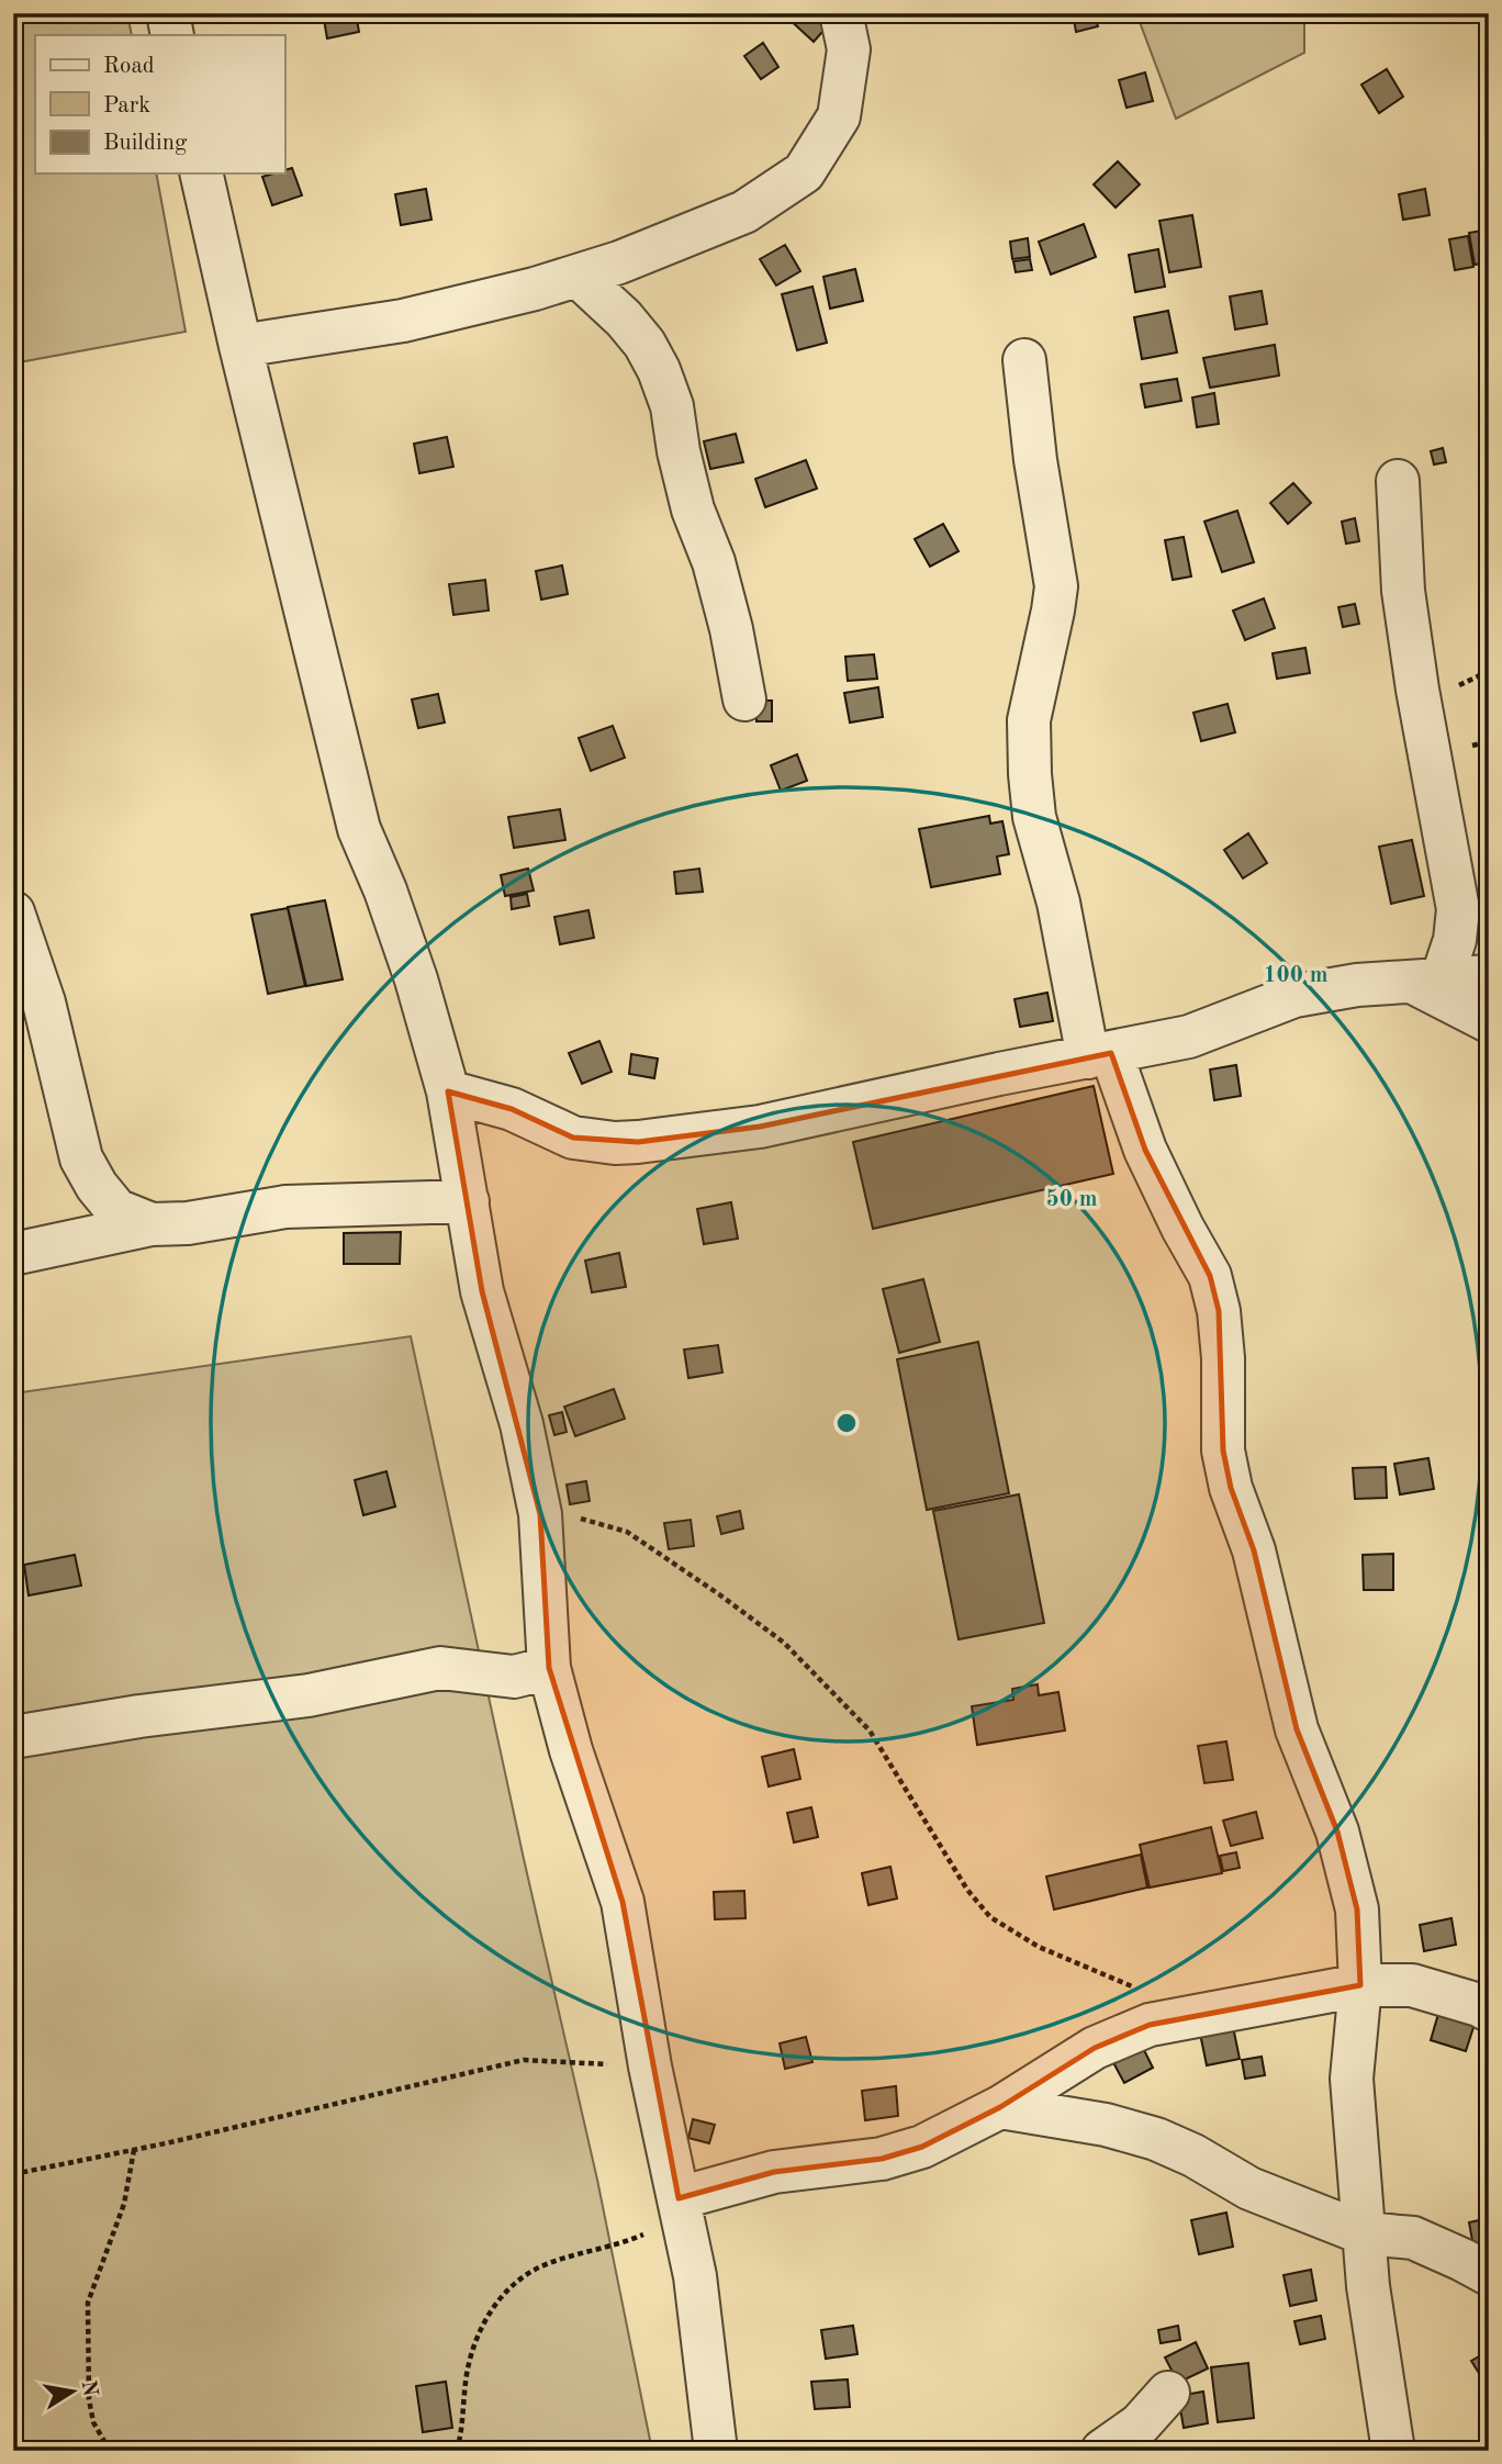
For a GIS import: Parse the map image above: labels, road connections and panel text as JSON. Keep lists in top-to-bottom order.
{
  "legend": ["Road", "Park", "Building"],
  "north": "right",
  "rings": ["100 m", "50 m"]
}
